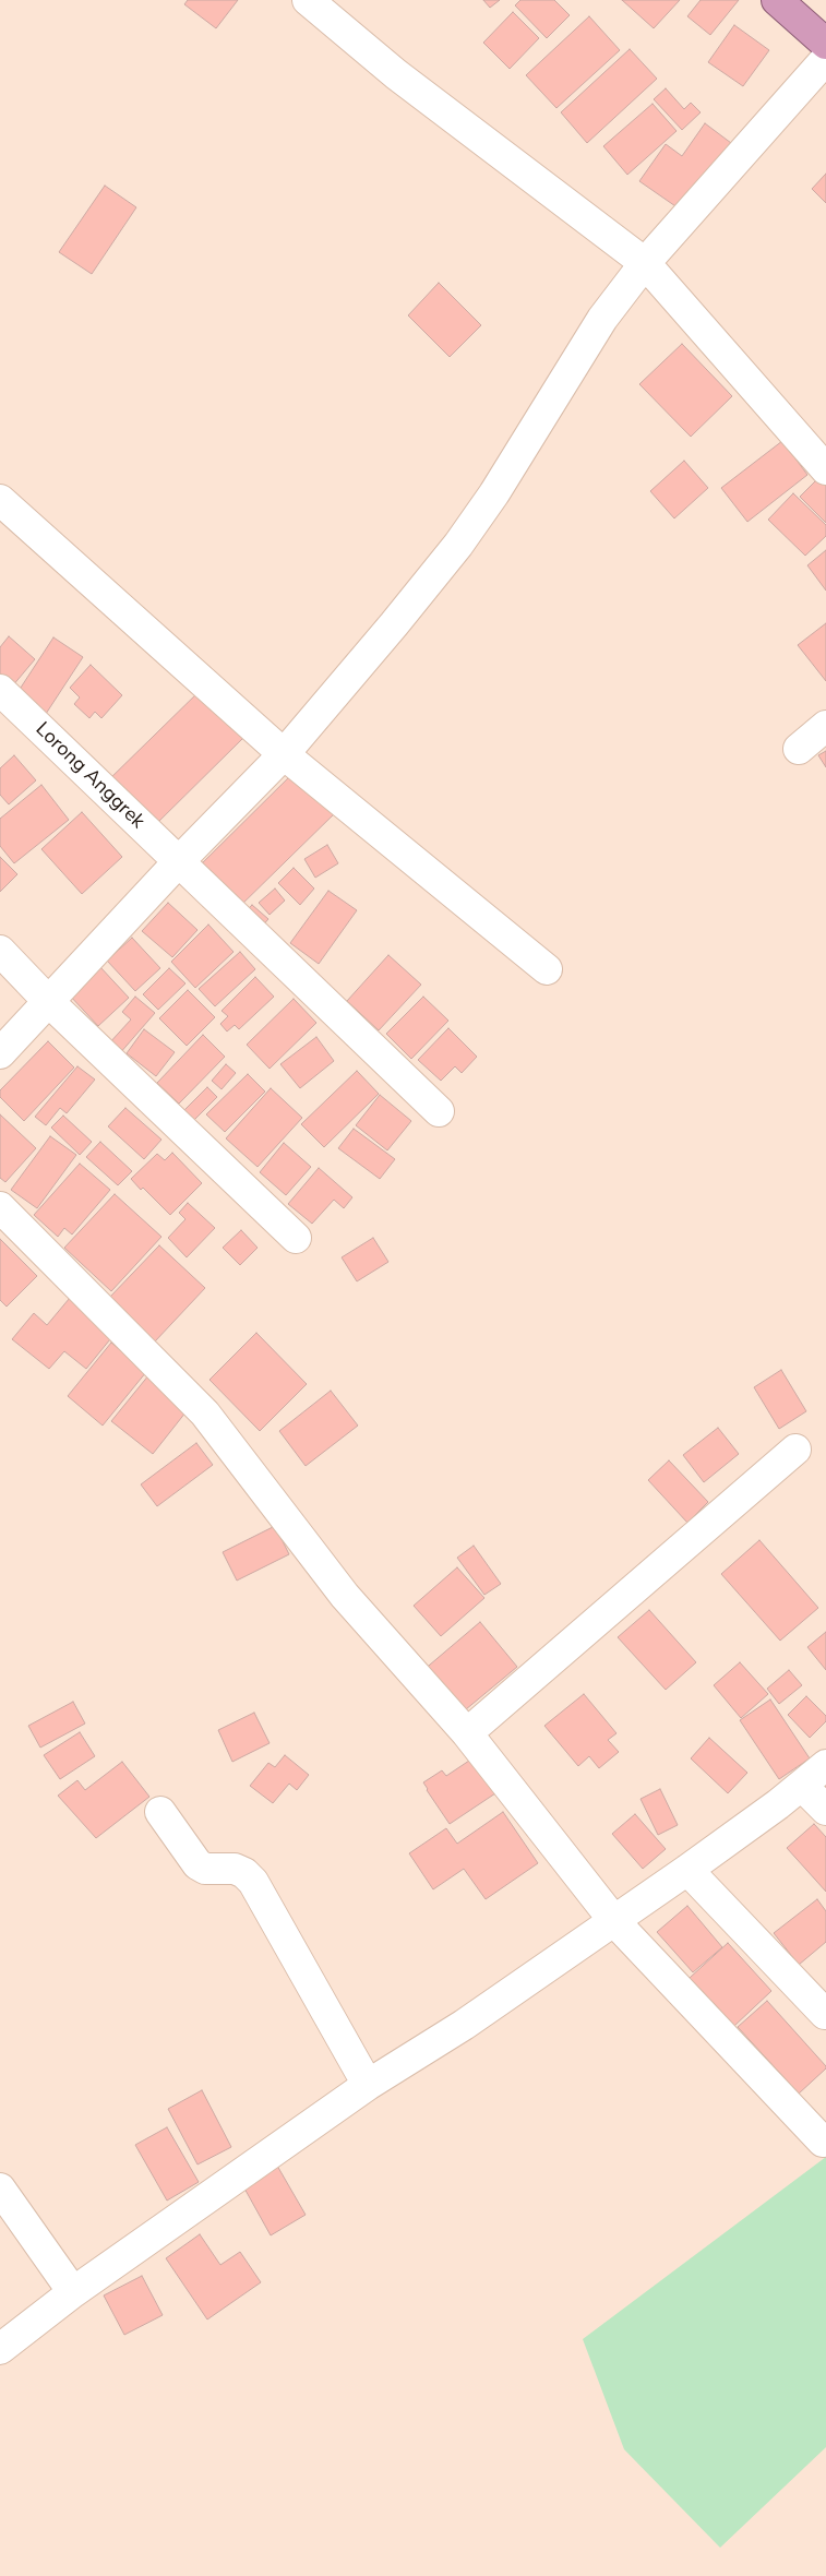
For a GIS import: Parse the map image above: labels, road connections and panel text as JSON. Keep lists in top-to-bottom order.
{
  "streets": {
    "street": ["Lorong Anggrek"]
  }
}
